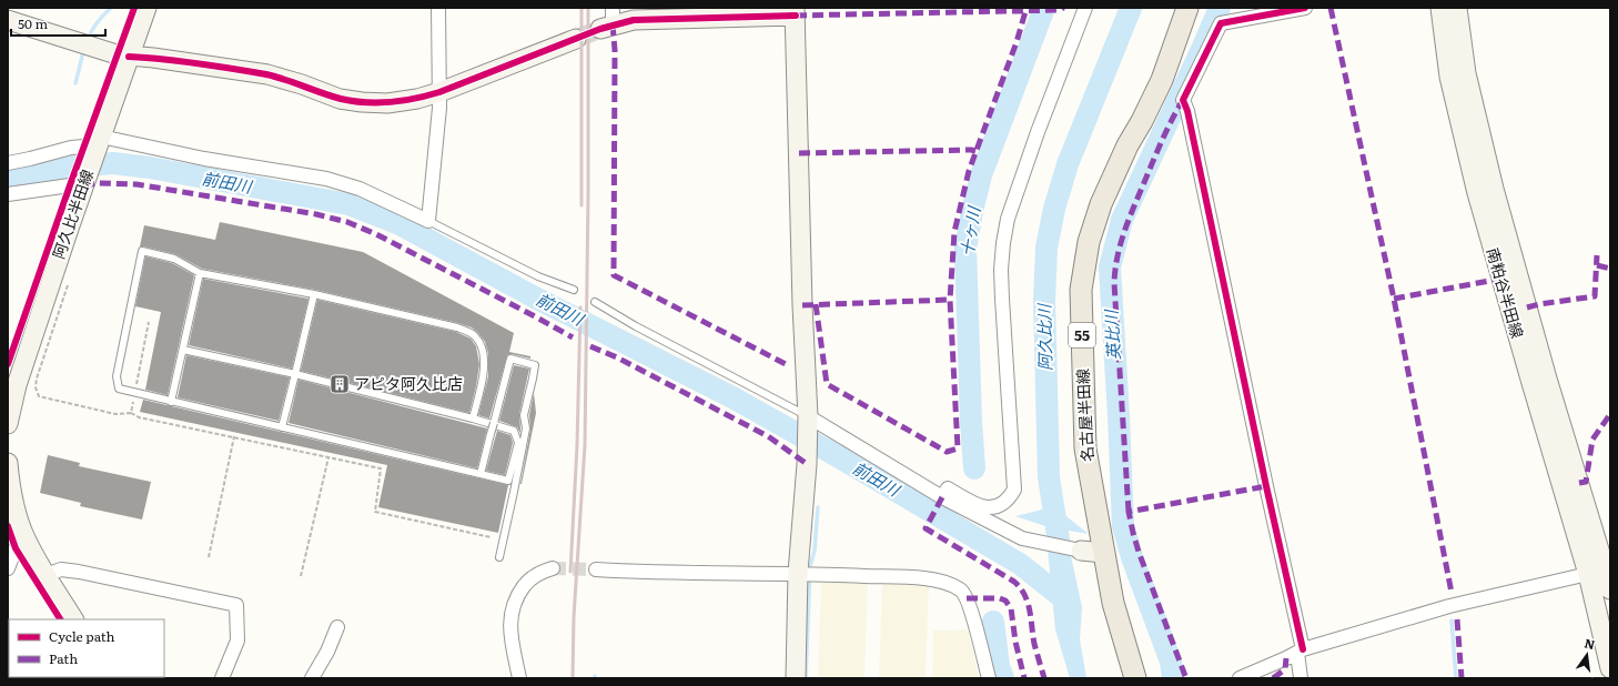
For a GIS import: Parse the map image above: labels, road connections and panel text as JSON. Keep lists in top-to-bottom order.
{
  "streets": {
    "main road": [
      "阿久比半田線",
      "南粕谷半田線",
      "55",
      "名古屋半田線"
    ]
  },
  "water": [
    "前田川",
    "十ヶ川",
    "英比川",
    "阿久比川"
  ],
  "places": {
    "building": ["アピタ阿久比店"]
  },
  "legend": ["Cycle path", "Path"],
  "scale_bar": "50 m",
  "north": "top"
}
